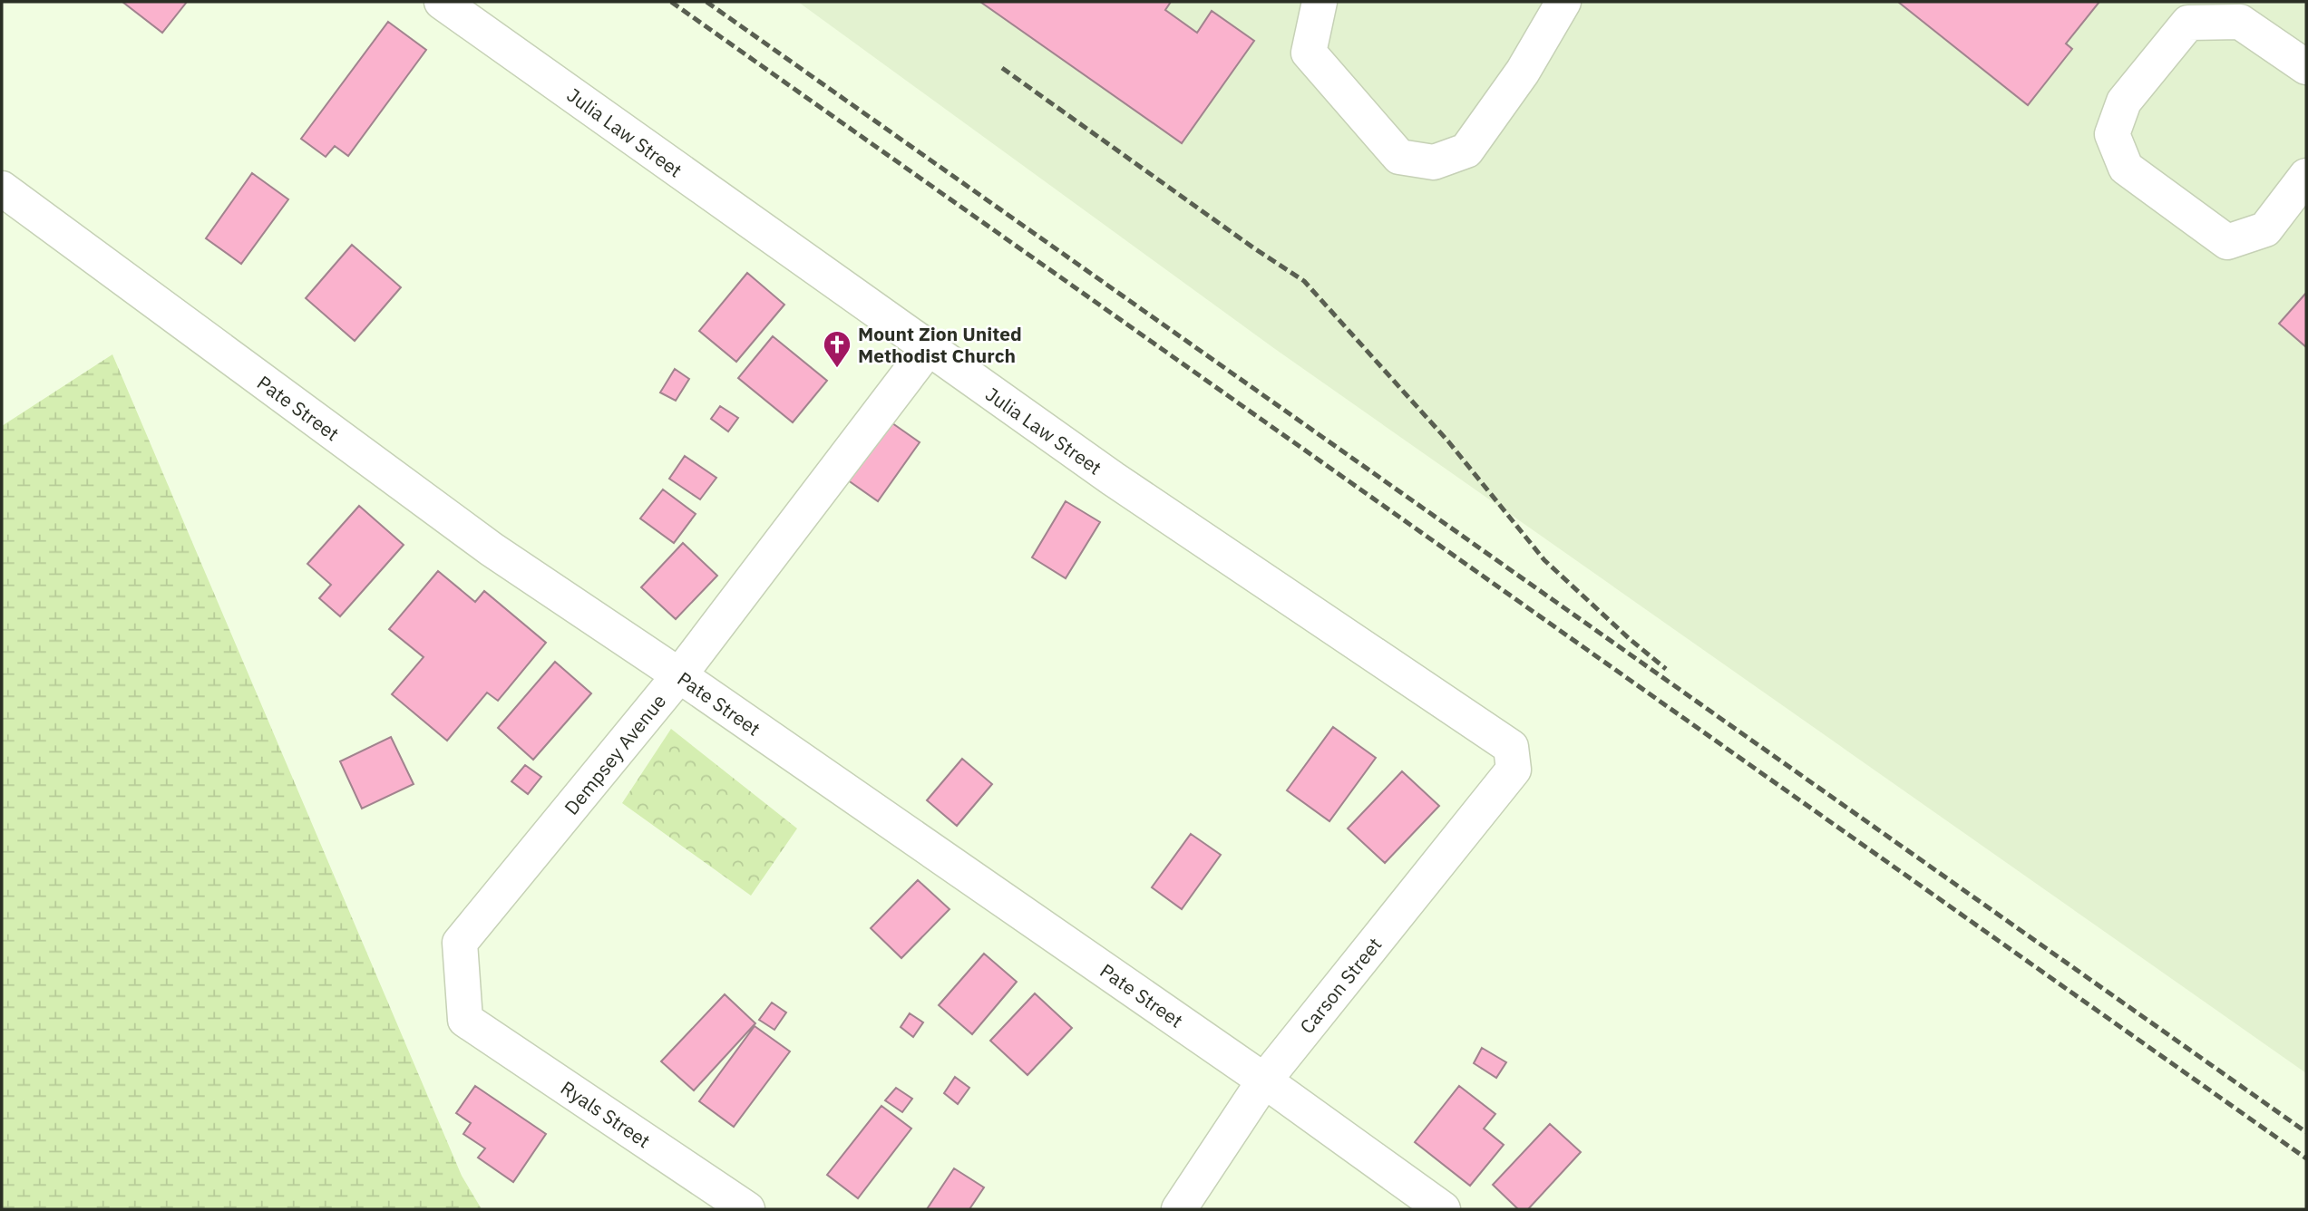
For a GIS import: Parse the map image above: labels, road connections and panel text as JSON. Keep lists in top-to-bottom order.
{
  "streets": {
    "street": [
      "Julia Law Street",
      "Pate Street",
      "Dempsey Avenue",
      "Carson Street",
      "Ryals Street"
    ]
  },
  "crossings": [
    ["Julia Law Street", "Dempsey Avenue"],
    ["Julia Law Street", "Carson Street"],
    ["Pate Street", "Dempsey Avenue"],
    ["Pate Street", "Carson Street"],
    ["Dempsey Avenue", "Ryals Street"]
  ],
  "places": {
    "church": ["Mount Zion United Methodist Church"]
  }
}
